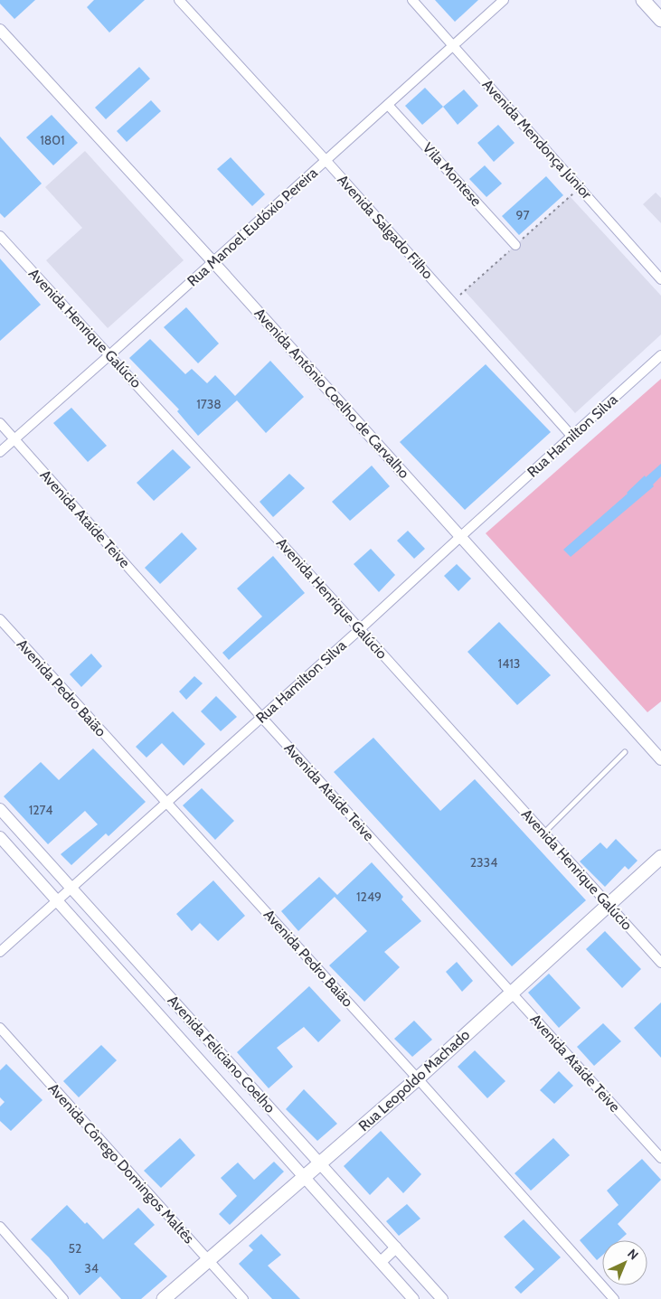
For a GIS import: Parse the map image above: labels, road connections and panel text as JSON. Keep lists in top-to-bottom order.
{
  "streets": {
    "main road": ["Rua Leopoldo Machado"],
    "street": [
      "Avenida Mendonça Júnior",
      "Vila Montese",
      "Rua Manoel Eudóxio Pereira",
      "Avenida Salgado Filho",
      "Avenida Henrique Galúcio",
      "Avenida Antônio Coelho de Carvalho",
      "Rua Hamilton Silva",
      "Avenida Ataíde Teive",
      "Avenida Pedro Baião",
      "Avenida Feliciano Coelho",
      "Avenida Cônego Domingos Maltês"
    ]
  },
  "crossings": [
    ["Avenida Mendonça Júnior", "Rua Manoel Eudóxio Pereira"],
    ["Vila Montese", "Rua Manoel Eudóxio Pereira"],
    ["Rua Manoel Eudóxio Pereira", "Avenida Salgado Filho"],
    ["Rua Manoel Eudóxio Pereira", "Avenida Henrique Galúcio"],
    ["Rua Manoel Eudóxio Pereira", "Avenida Antônio Coelho de Carvalho"],
    ["Rua Manoel Eudóxio Pereira", "Avenida Ataíde Teive"],
    ["Avenida Salgado Filho", "Rua Hamilton Silva"],
    ["Avenida Henrique Galúcio", "Rua Hamilton Silva"],
    ["Avenida Henrique Galúcio", "Rua Leopoldo Machado"],
    ["Avenida Antônio Coelho de Carvalho", "Rua Hamilton Silva"],
    ["Rua Hamilton Silva", "Avenida Ataíde Teive"],
    ["Rua Hamilton Silva", "Avenida Pedro Baião"],
    ["Rua Hamilton Silva", "Avenida Feliciano Coelho"],
    ["Avenida Ataíde Teive", "Rua Leopoldo Machado"],
    ["Avenida Pedro Baião", "Rua Leopoldo Machado"],
    ["Avenida Feliciano Coelho", "Rua Leopoldo Machado"],
    ["Rua Leopoldo Machado", "Avenida Cônego Domingos Maltês"]
  ],
  "house_numbers": [
    "1801",
    "97",
    "1738",
    "1413",
    "1274",
    "2334",
    "1249",
    "52",
    "34"
  ],
  "north": "top right"
}
